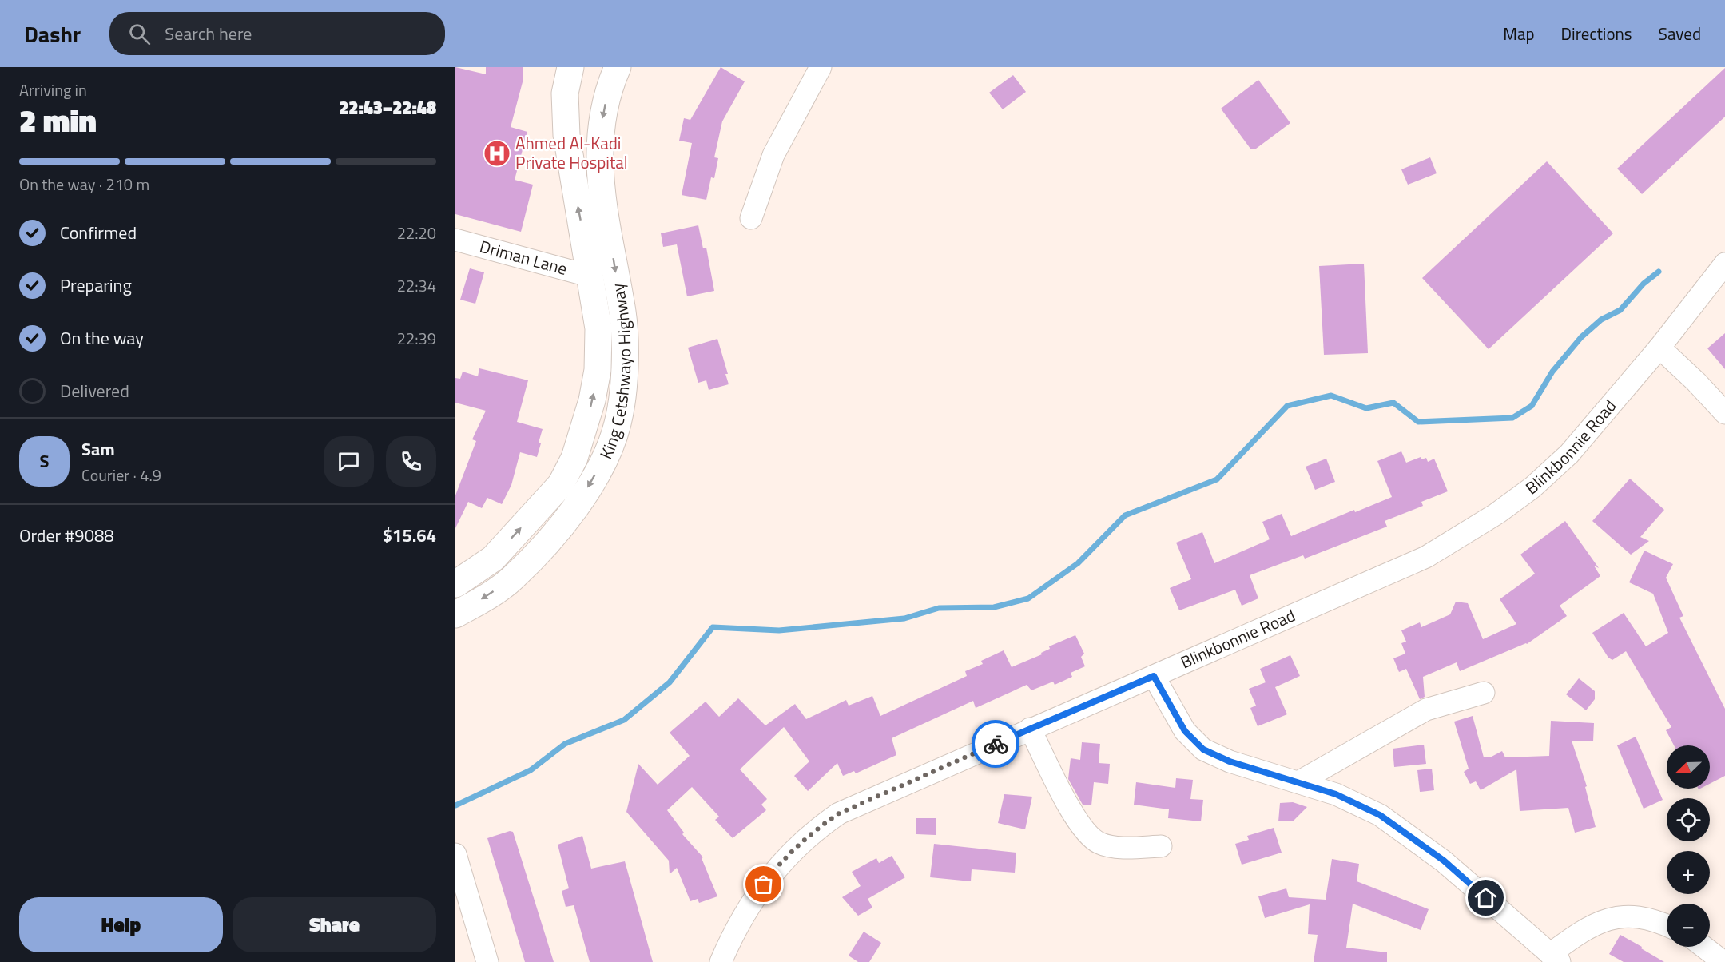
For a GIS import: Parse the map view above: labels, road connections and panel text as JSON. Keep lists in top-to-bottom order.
{
  "streets": {
    "main road": ["King Cetshwayo Highway"],
    "street": ["Driman Lane", "Blinkbonnie Road"]
  },
  "crossings": [
    ["Driman Lane", "King Cetshwayo Highway"]
  ],
  "places": {
    "hospital": ["Ahmed Al-Kadi Private Hospital"]
  },
  "north": "bottom left",
  "page": {
    "header": "Dashr",
    "search": "Search here",
    "nav": ["Map", "Directions", "Saved"],
    "heading": ["2 min", "Arriving in", "22:43–22:48"],
    "panel": [
      "Sam",
      "Courier · 4.9",
      "Order #9088",
      "$15.64"
    ],
    "bar": "On the way · 210 m",
    "list": [
      ["Confirmed", "22:20"],
      ["Preparing", "22:34"],
      ["On the way", "22:39"],
      "Delivered"
    ],
    "round": "S",
    "map_buttons": ["+", "−"],
    "buttons": ["Help", "Share"]
  }
}
